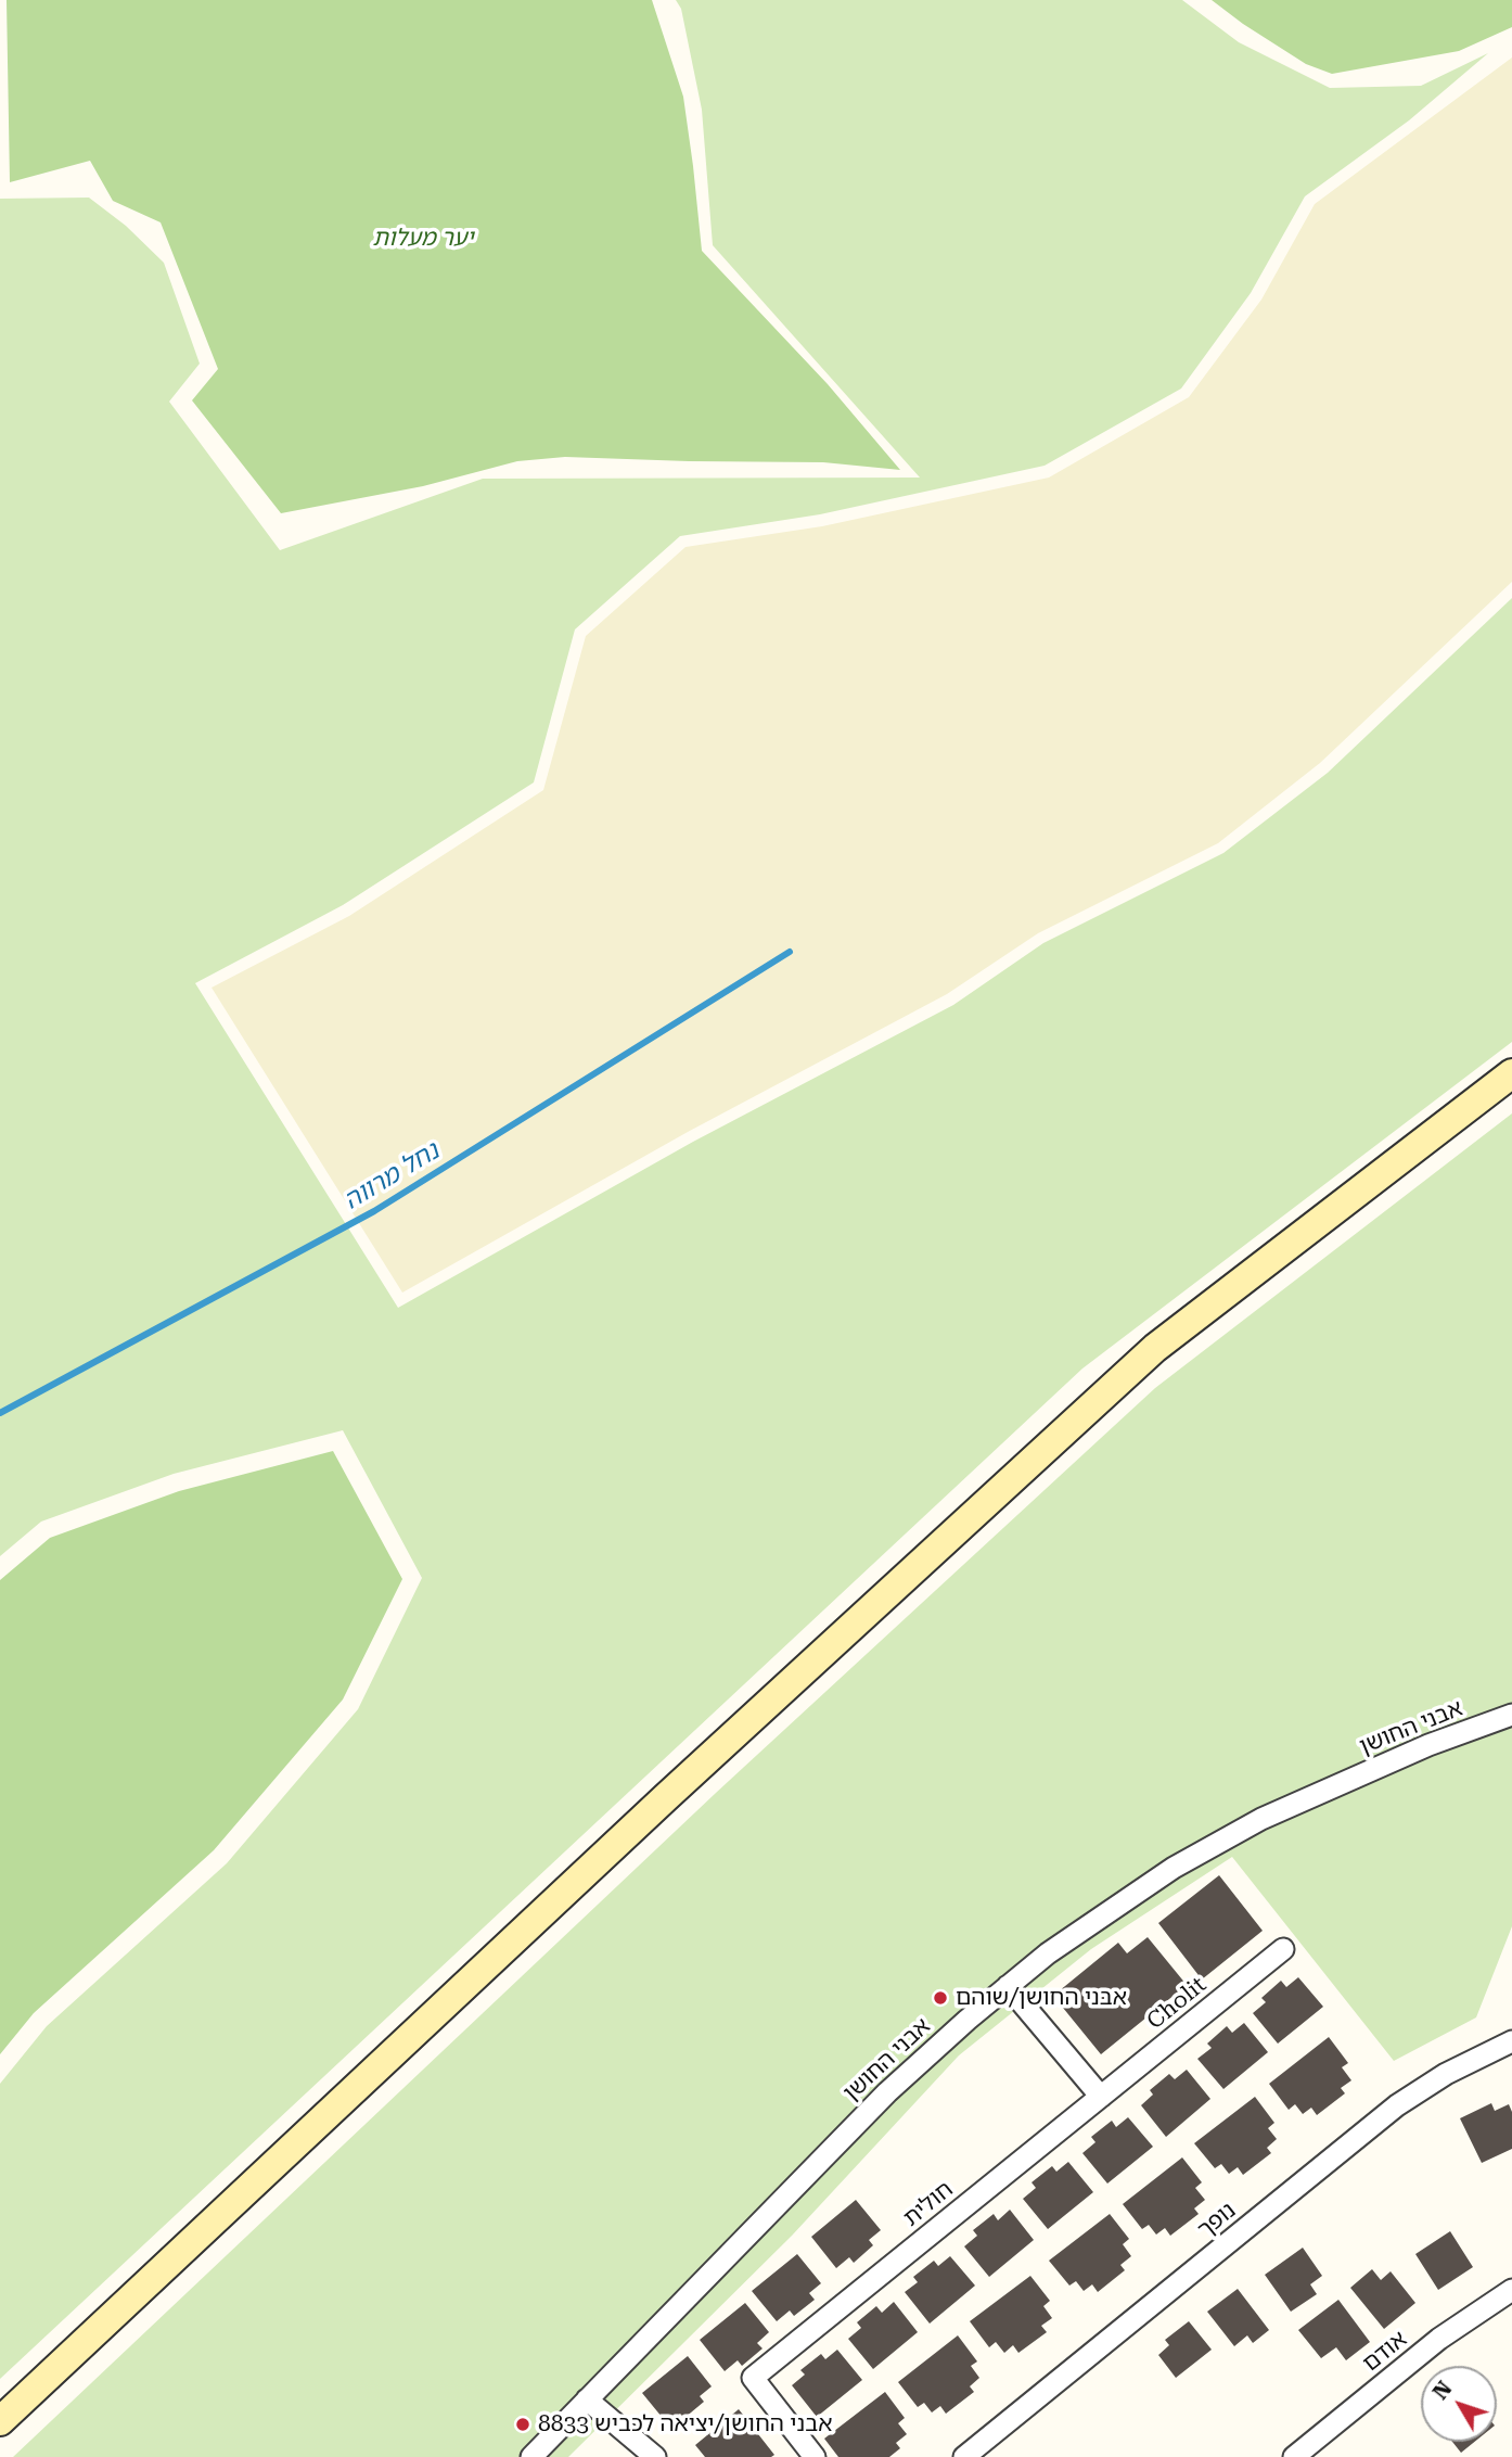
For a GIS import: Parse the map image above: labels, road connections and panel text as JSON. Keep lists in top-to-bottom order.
{
  "streets": {
    "street": [
      "אבני החושן",
      "Cholit",
      "חולית",
      "נופך",
      "אודם"
    ]
  },
  "crossings": [
    ["Cholit", "חולית"]
  ],
  "water": ["נחל מרווה"],
  "parks": ["יער מעלות"],
  "places": ["אבני החושן/שוהם", "אבני החושן/יציאה לכביש 8833"],
  "north": "top left"
}
